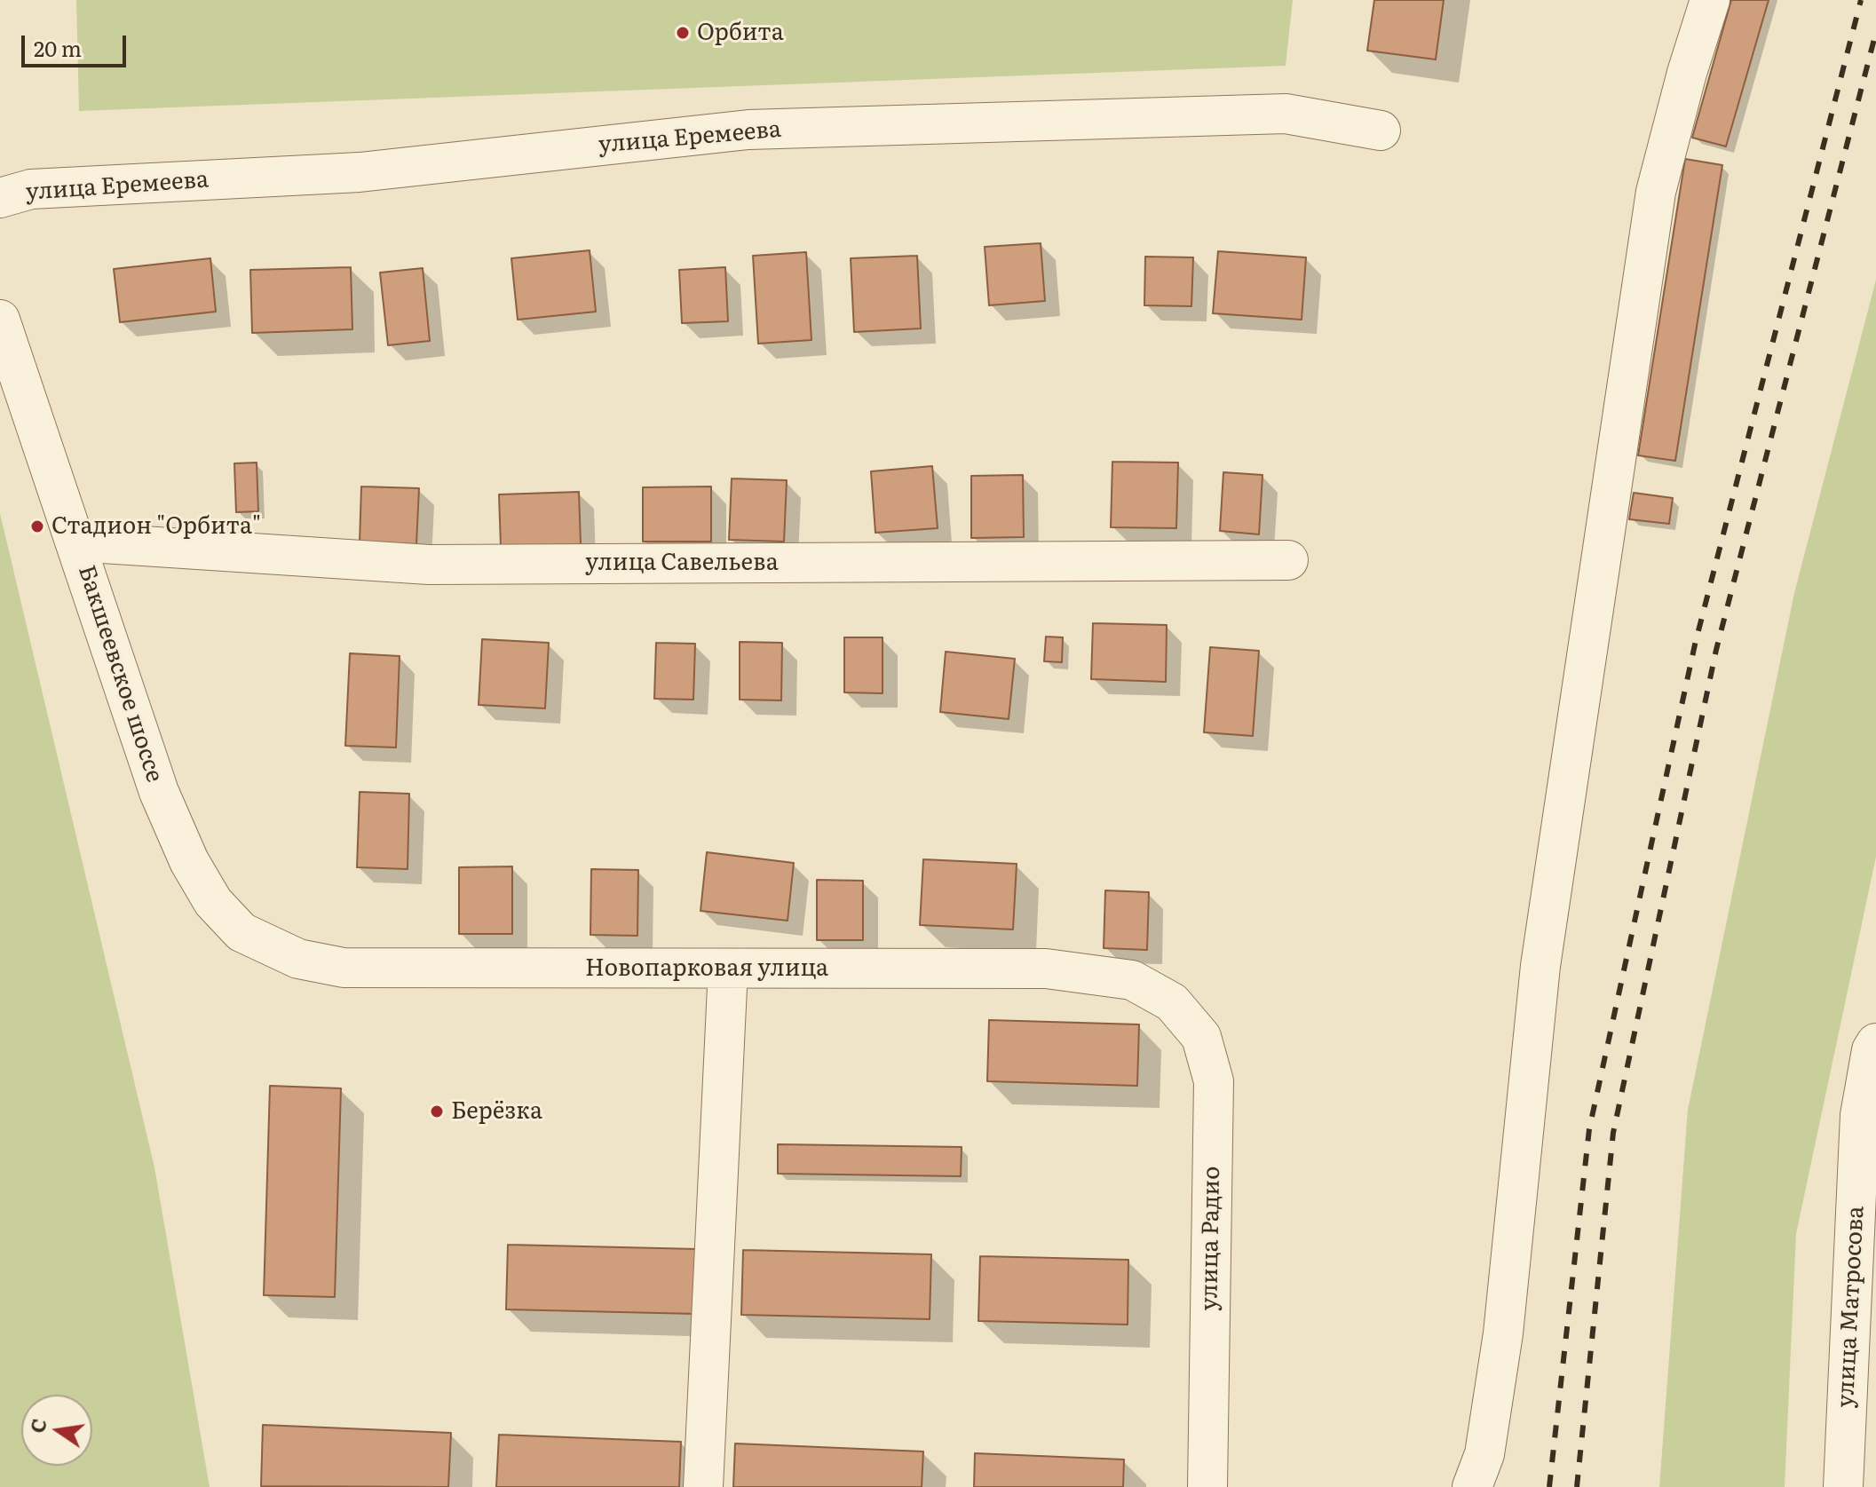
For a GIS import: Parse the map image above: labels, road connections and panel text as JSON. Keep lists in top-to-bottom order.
{
  "streets": {
    "street": [
      "улица Еремеева",
      "улица Савельева",
      "Бакшеевское шоссе",
      "Новопарковая улица",
      "улица Радио",
      "улица Матросова"
    ]
  },
  "crossings": [
    ["улица Савельева", "Бакшеевское шоссе"],
    ["Бакшеевское шоссе", "Новопарковая улица"],
    ["Новопарковая улица", "улица Радио"]
  ],
  "places": ["Орбита", "Стадион \"Орбита\"", "Берёзка"],
  "scale_bar": "20 m",
  "north": "left"
}
